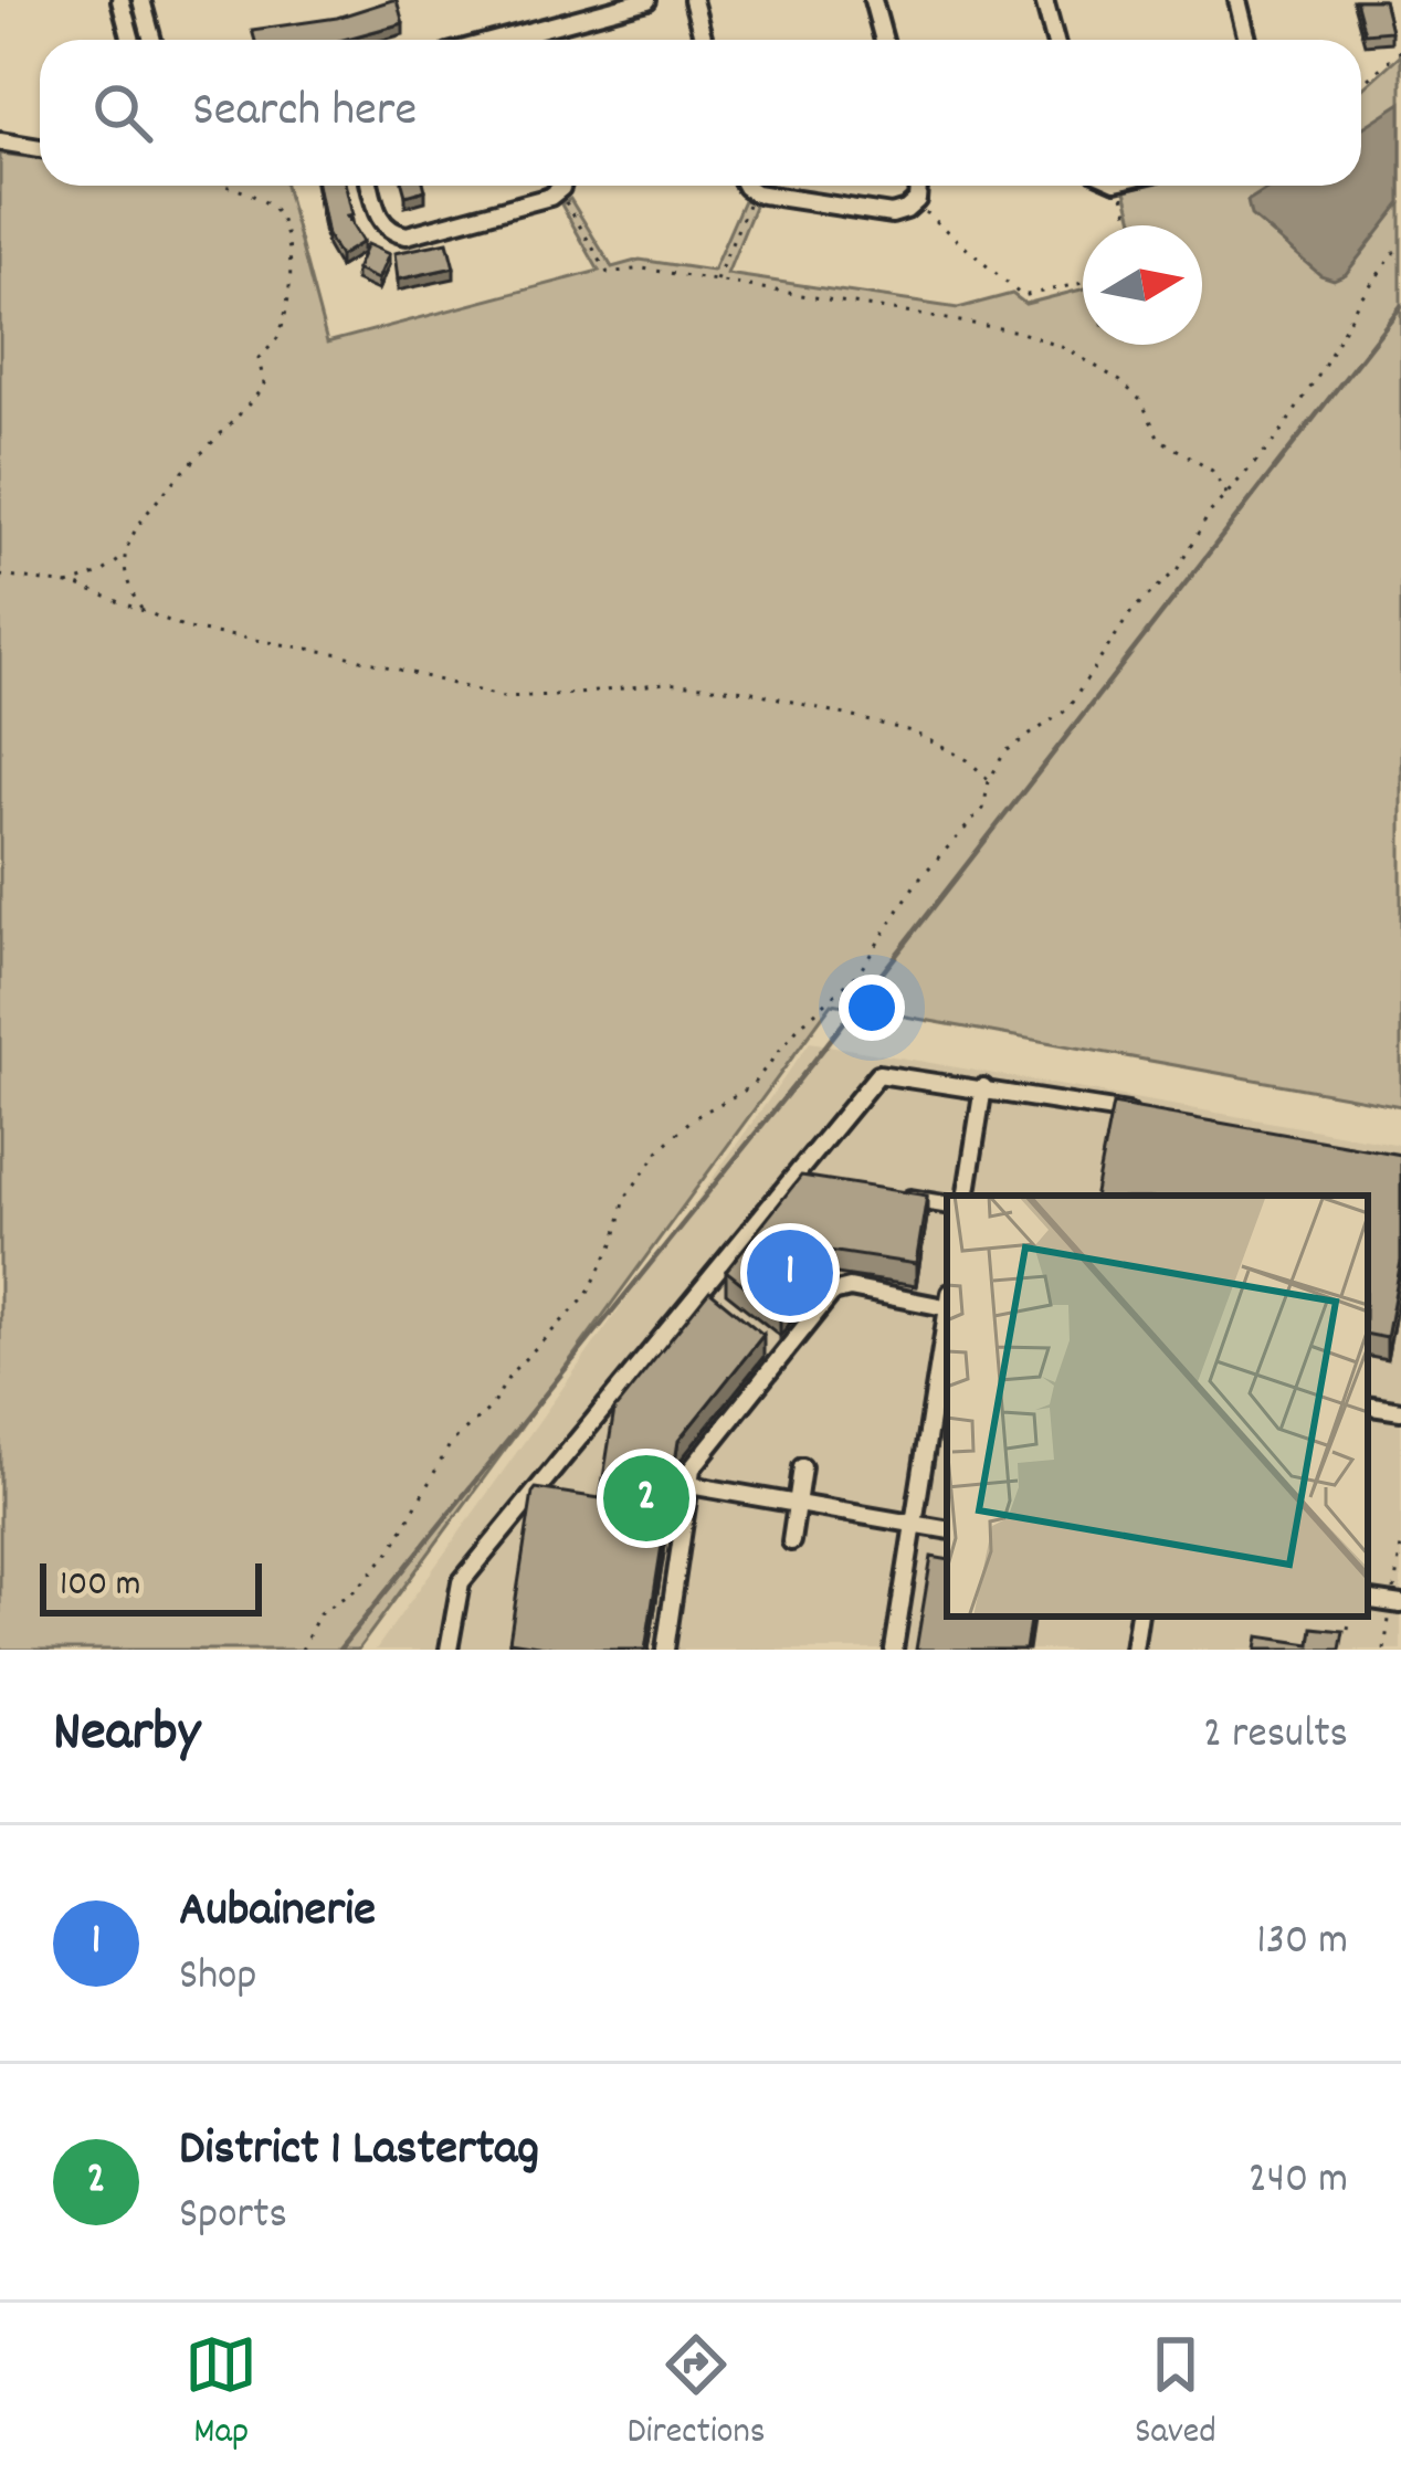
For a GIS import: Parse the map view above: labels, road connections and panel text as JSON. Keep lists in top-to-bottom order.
{
  "scale_bar": "100 m",
  "north": "right",
  "page": {
    "search": "Search here",
    "pins": ["1", "2"],
    "scale": "100 m",
    "heading": ["Nearby", "2 results"],
    "list": [
      {
        "mark": "1",
        "name": "Aubainerie",
        "note": "Shop",
        "value": "130 m"
      },
      {
        "mark": "2",
        "name": "District 1 Lastertag",
        "note": "Sports",
        "value": "240 m"
      }
    ],
    "nav": ["Map", "Directions", "Saved"]
  }
}
